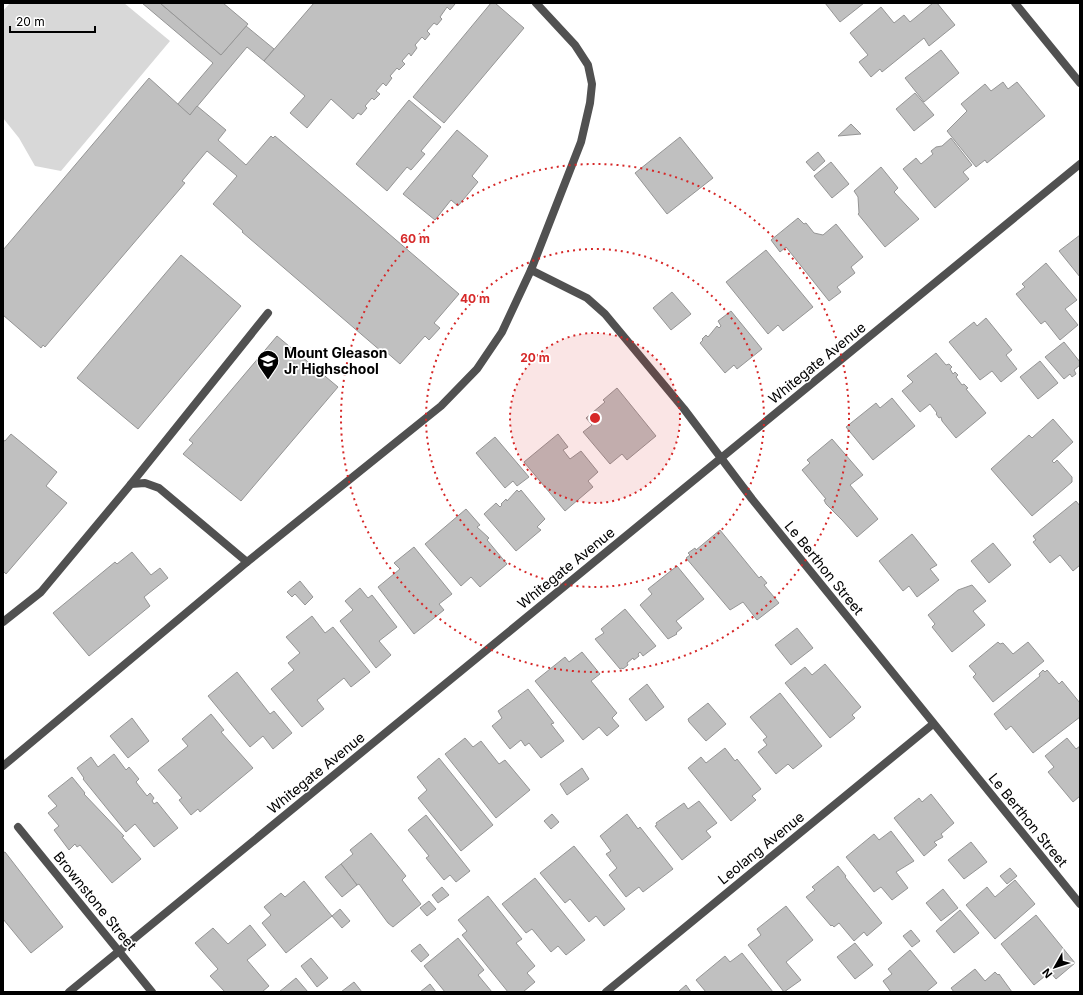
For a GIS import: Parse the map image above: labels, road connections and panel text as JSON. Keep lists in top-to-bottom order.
{
  "streets": {
    "street": [
      "Whitegate Avenue",
      "Le Berthon Street",
      "Leolang Avenue",
      "Brownstone Street"
    ]
  },
  "crossings": [
    ["Whitegate Avenue", "Le Berthon Street"],
    ["Whitegate Avenue", "Brownstone Street"],
    ["Le Berthon Street", "Leolang Avenue"]
  ],
  "places": {
    "school or university": ["Mount Gleason Jr Highschool"]
  },
  "scale_bar": "20 m",
  "north": "bottom left",
  "rings": ["60 m", "40 m", "20 m"]
}
